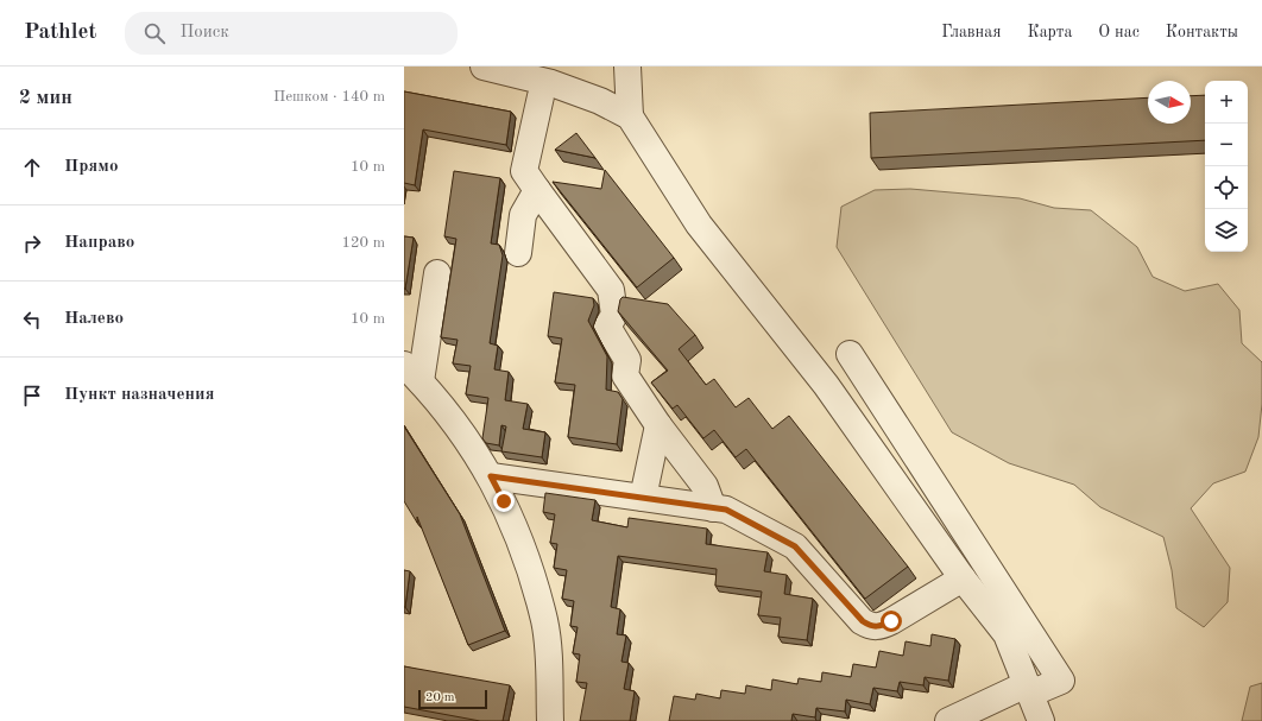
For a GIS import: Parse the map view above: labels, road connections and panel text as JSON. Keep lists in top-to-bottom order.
{
  "scale_bar": "20 m",
  "north": "right",
  "page": {
    "header": "Pathlet",
    "search": "Поиск",
    "nav": [
      "Главная",
      "Карта",
      "О нас",
      "Контакты"
    ],
    "heading": ["2 мин", "Пешком · 140 m"],
    "map_buttons": ["+", "−"],
    "list": [
      ["Прямо", "10 m"],
      ["Направо", "120 m"],
      ["Налево", "10 m"],
      "Пункт назначения"
    ],
    "scale": "20 m"
  }
}
